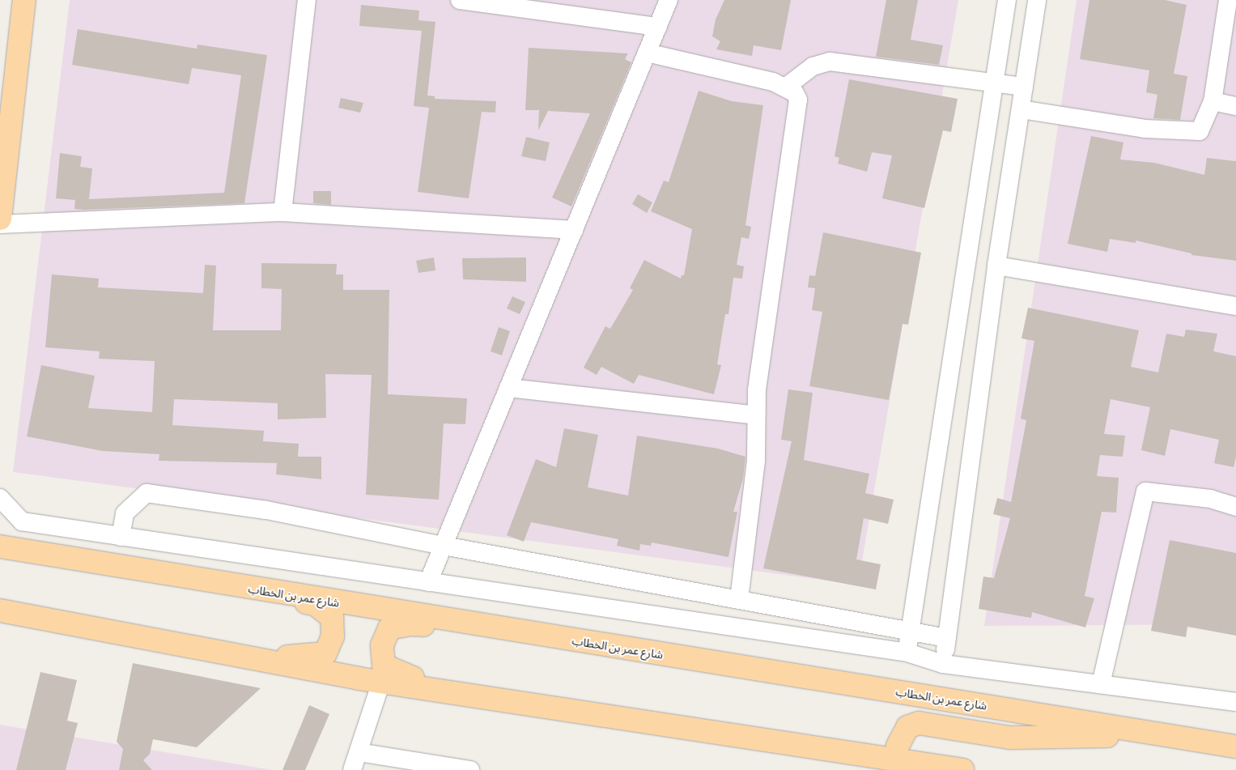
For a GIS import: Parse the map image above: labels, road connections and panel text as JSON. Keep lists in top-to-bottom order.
{
  "streets": {
    "main road": ["شارع عمر بن الخطاب"]
  }
}
